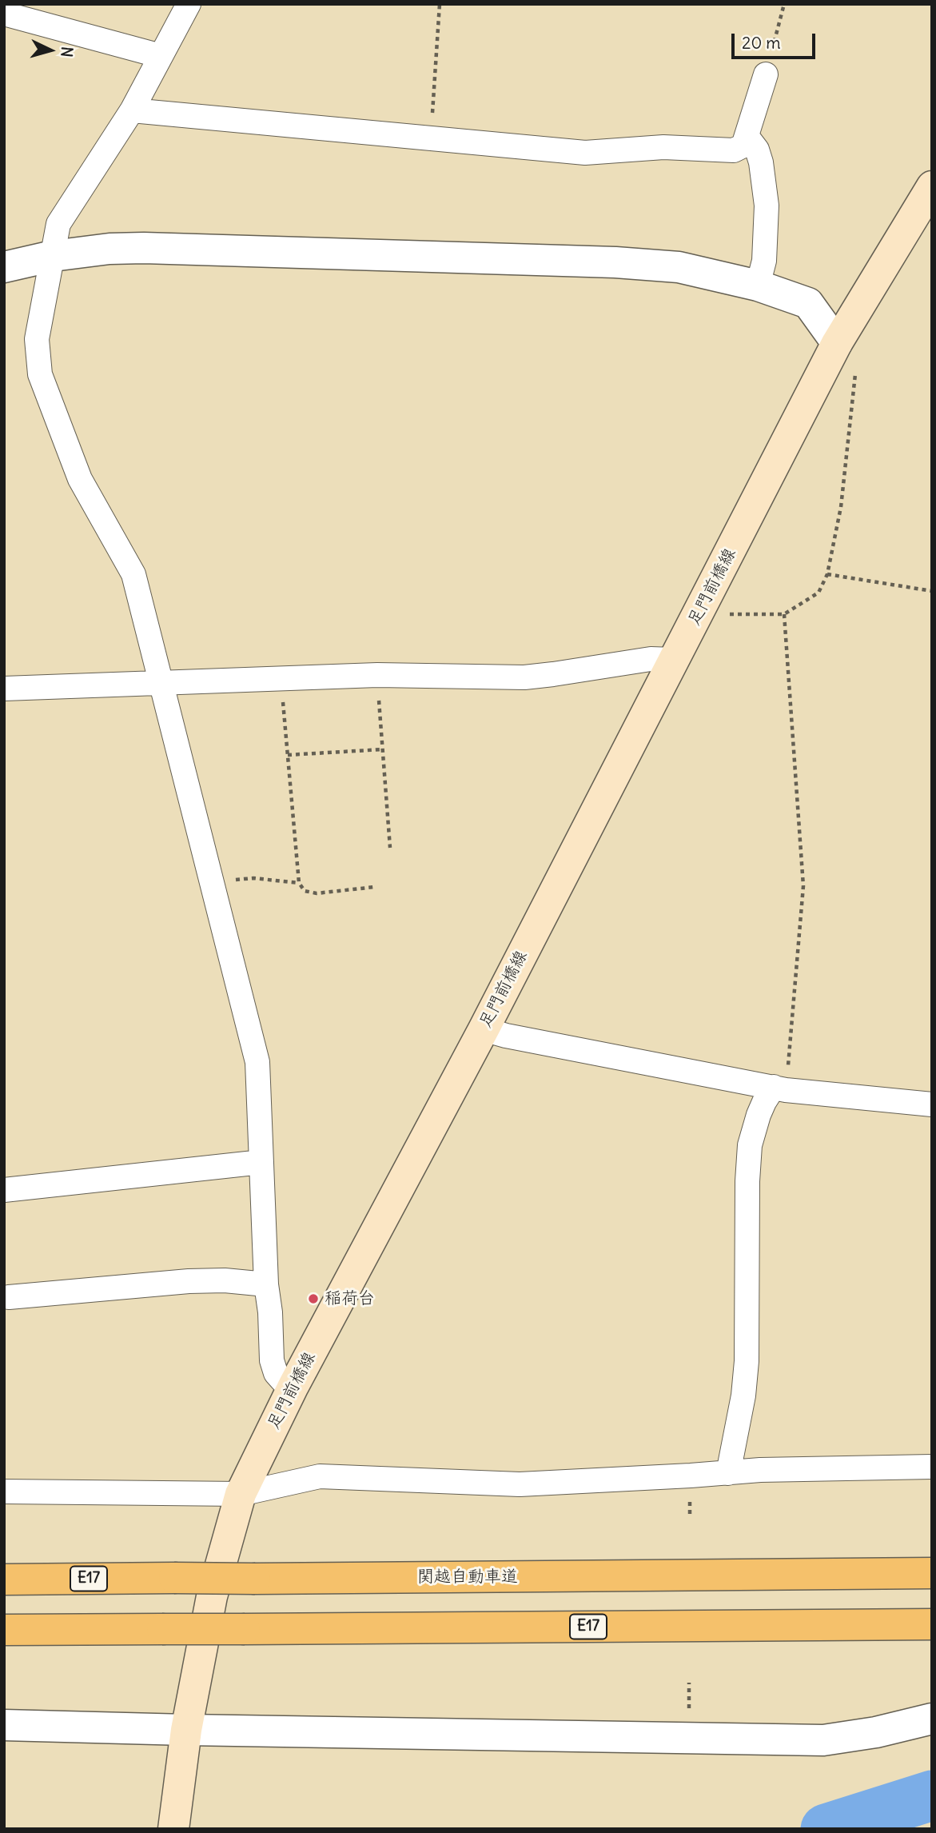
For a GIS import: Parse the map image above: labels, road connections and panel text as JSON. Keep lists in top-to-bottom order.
{
  "streets": {
    "highway": ["関越自動車道", "E17"],
    "main road": ["足門前橋線"]
  },
  "places": ["稲荷台"],
  "scale_bar": "20 m",
  "north": "right"
}
